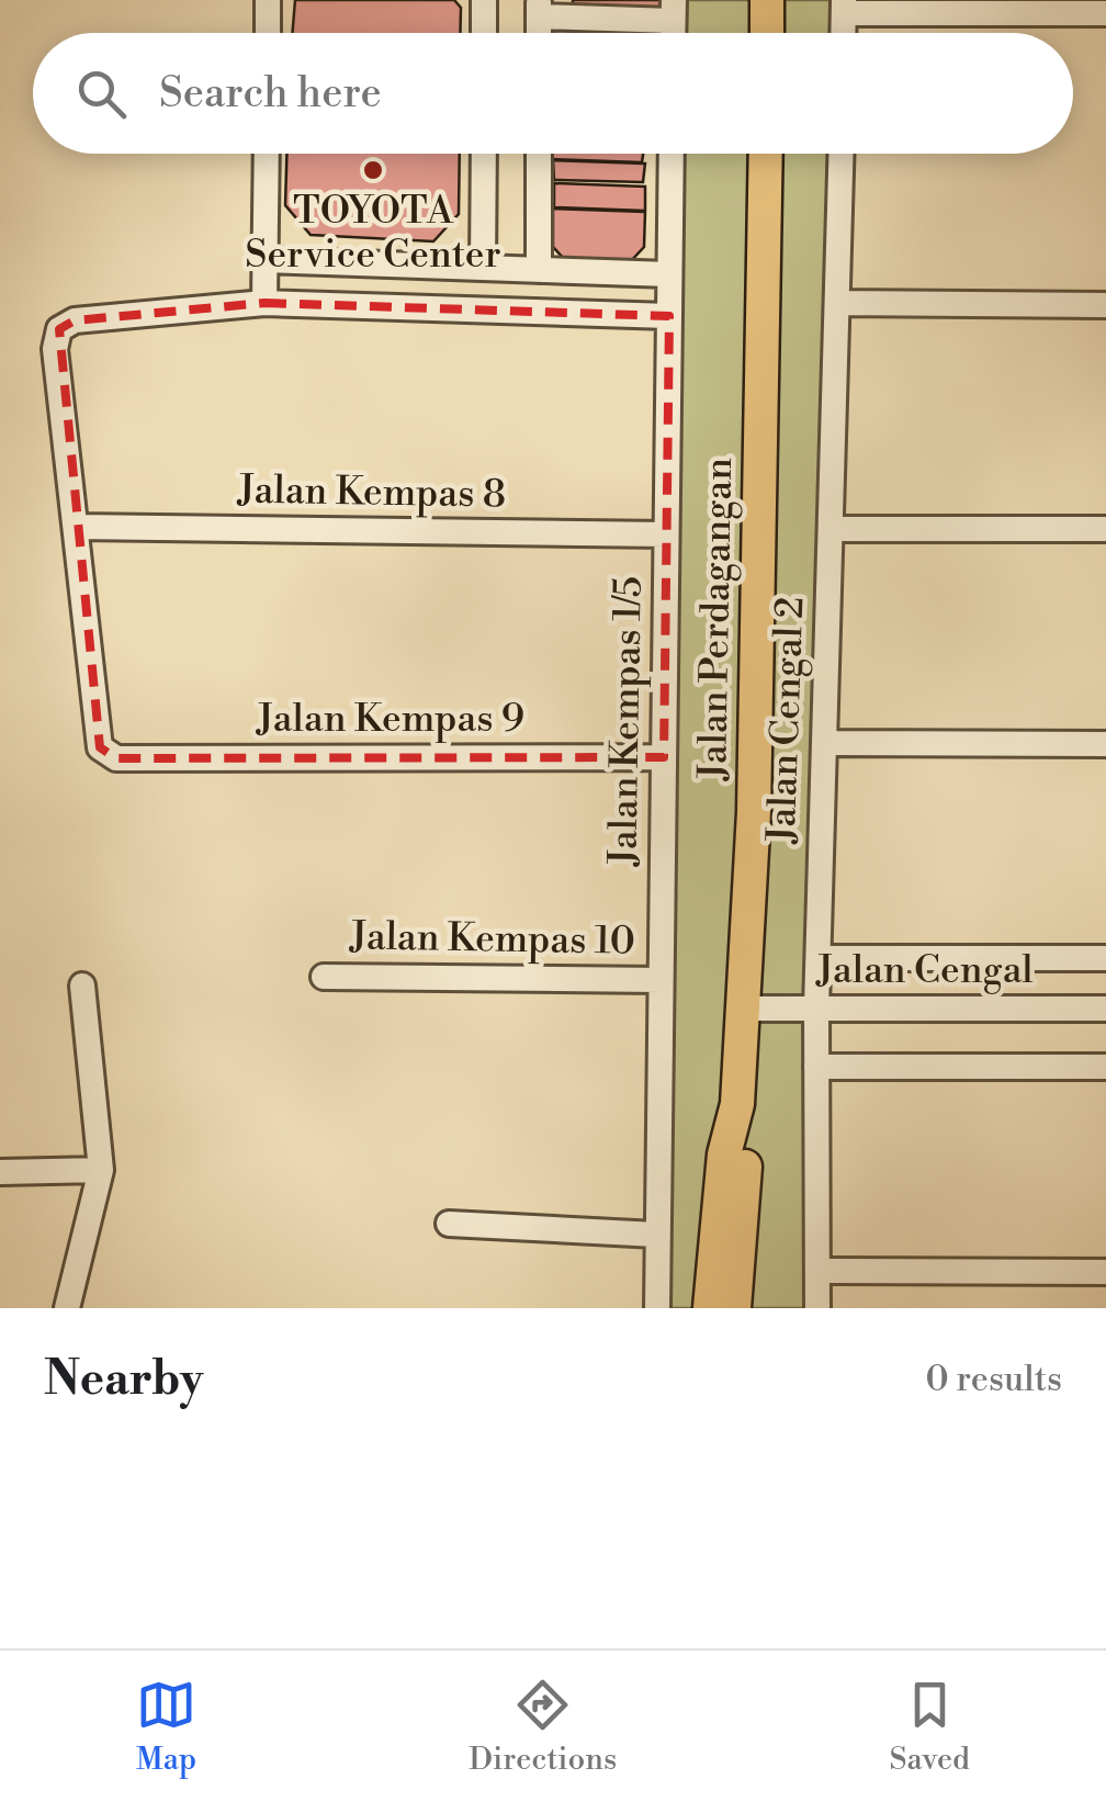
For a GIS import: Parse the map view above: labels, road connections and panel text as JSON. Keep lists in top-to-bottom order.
{
  "streets": {
    "main road": ["Jalan Perdagangan"],
    "street": [
      "Jalan Kempas 8",
      "Jalan Kempas 9",
      "Jalan Cengal 2",
      "Jalan Kempas 1/5",
      "Jalan Kempas 10",
      "Jalan Cengal"
    ]
  },
  "crossings": [
    ["Jalan Kempas 8", "Jalan Kempas 9"],
    ["Jalan Kempas 8", "Jalan Kempas 1/5"],
    ["Jalan Perdagangan", "Jalan Cengal"],
    ["Jalan Kempas 9", "Jalan Kempas 1/5"],
    ["Jalan Cengal 2", "Jalan Cengal"],
    ["Jalan Kempas 1/5", "Jalan Kempas 10"]
  ],
  "places": ["TOYOTA Service Center"],
  "page": {
    "search": "Search here",
    "heading": ["Nearby", "0 results"],
    "nav": ["Map", "Directions", "Saved"]
  }
}
